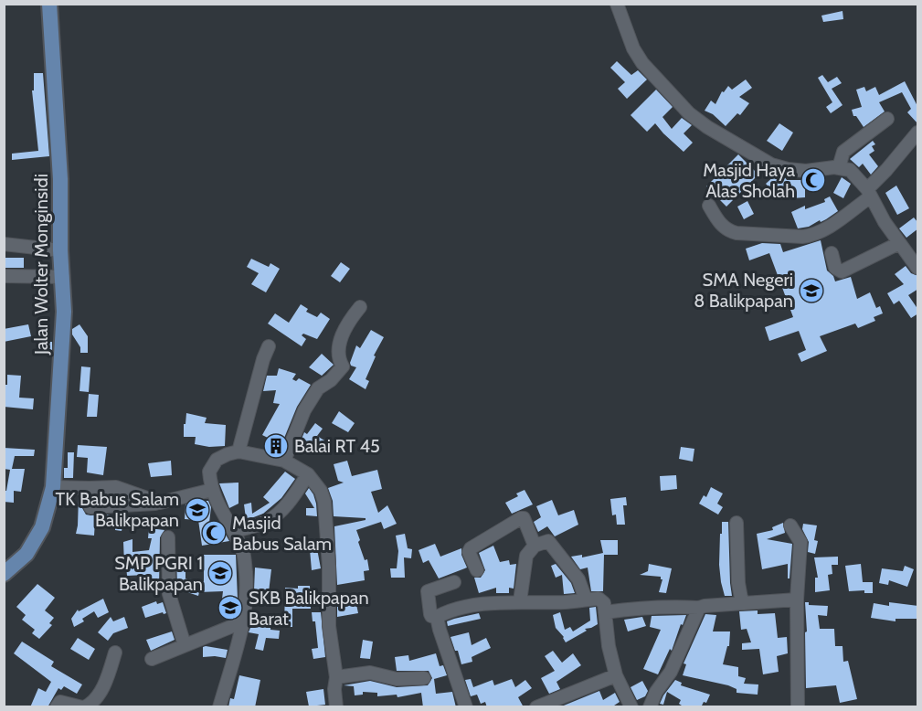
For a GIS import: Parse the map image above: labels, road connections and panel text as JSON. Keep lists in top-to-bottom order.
{
  "streets": {
    "main road": ["Jalan Wolter Monginsidi"]
  },
  "places": {
    "mosque": ["Masjid Haya Alas Sholah", "Masjid Babus Salam"],
    "school or university": [
      "SMA Negeri 8 Balikpapan",
      "TK Babus Salam Balikpapan",
      "SMP PGRI 1 Balikpapan",
      "SKB Balikpapan Barat"
    ],
    "building": ["Balai RT 45"]
  }
}
